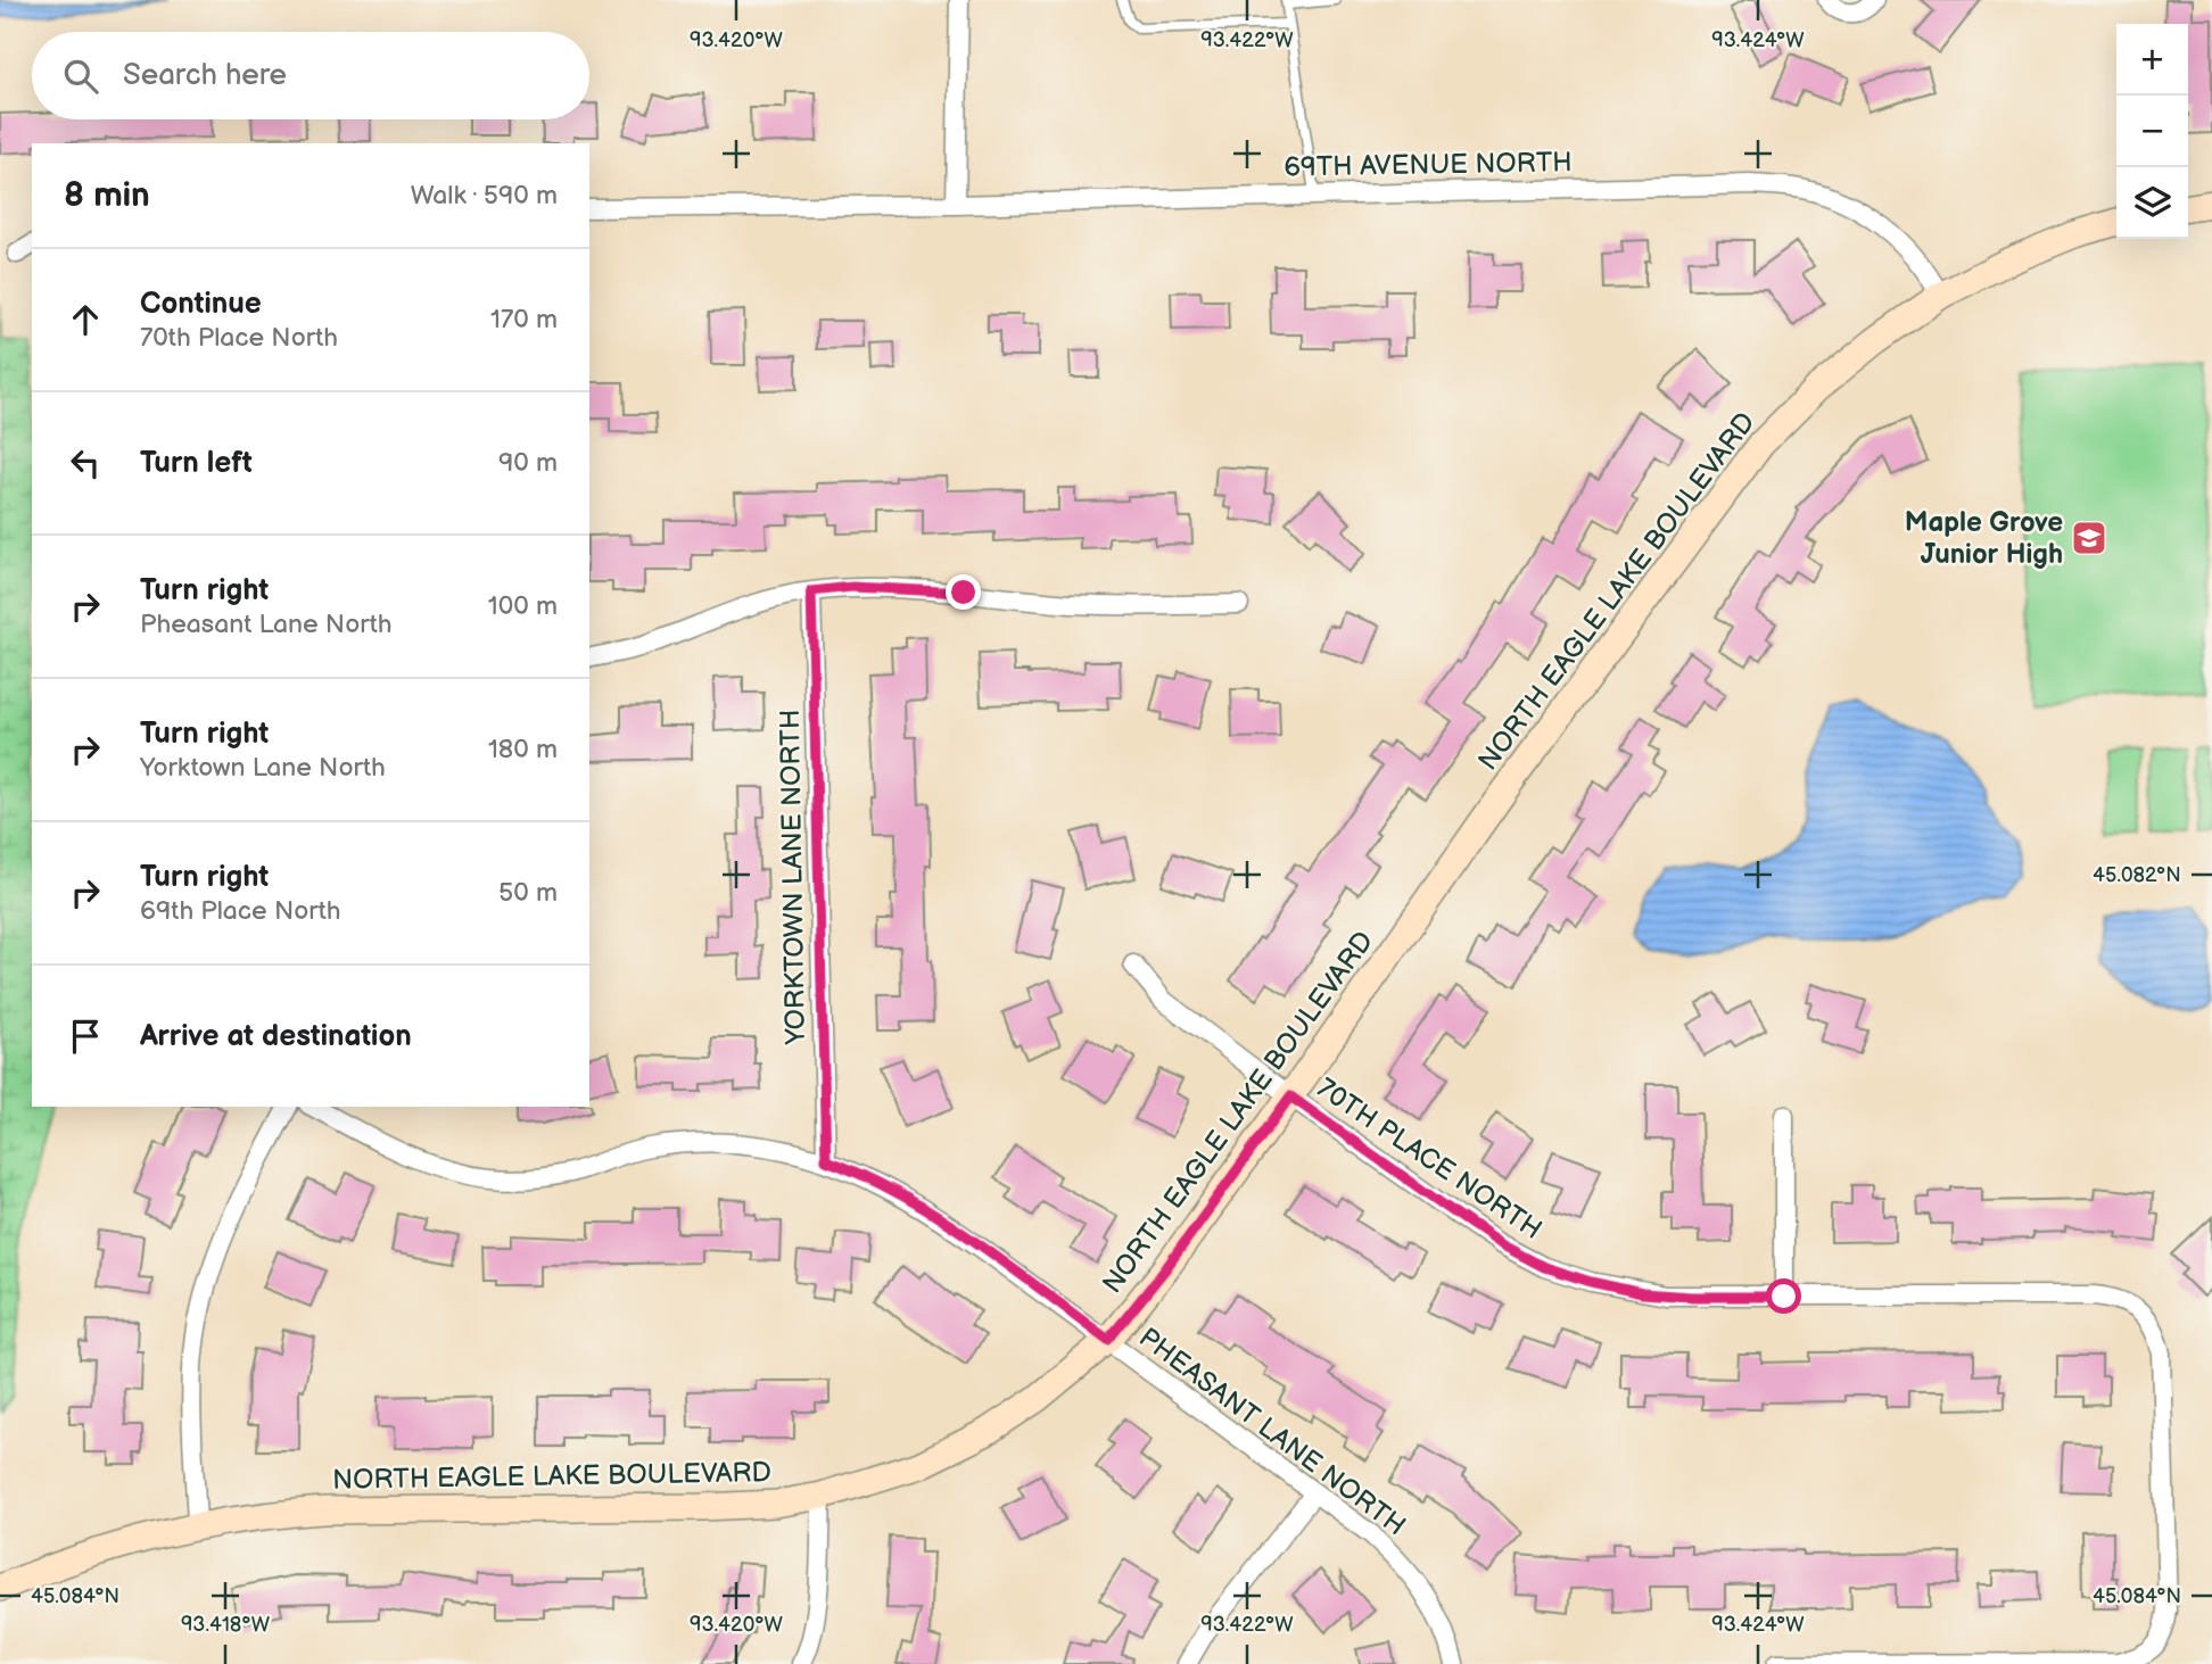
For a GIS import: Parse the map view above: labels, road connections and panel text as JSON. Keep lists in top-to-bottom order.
{
  "streets": {
    "street": [
      "69TH AVENUE NORTH",
      "NORTH EAGLE LAKE BOULEVARD",
      "YORKTOWN LANE NORTH",
      "70TH PLACE NORTH",
      "PHEASANT LANE NORTH"
    ]
  },
  "crossings": [
    ["69TH AVENUE NORTH", "NORTH EAGLE LAKE BOULEVARD"],
    ["NORTH EAGLE LAKE BOULEVARD", "70TH PLACE NORTH"],
    ["NORTH EAGLE LAKE BOULEVARD", "PHEASANT LANE NORTH"],
    ["YORKTOWN LANE NORTH", "PHEASANT LANE NORTH"]
  ],
  "places": {
    "school or university": ["Maple Grove Junior High"]
  },
  "page": {
    "map_buttons": ["+", "−"],
    "search": "Search here",
    "heading": ["8 min", "Walk · 590 m"],
    "list": [
      ["Continue", "70th Place North", "170 m"],
      ["Turn left", "90 m"],
      ["Turn right", "Pheasant Lane North", "100 m"],
      ["Turn right", "Yorktown Lane North", "180 m"],
      ["Turn right", "69th Place North", "50 m"],
      "Arrive at destination"
    ]
  },
  "coordinates": [
    "93.420°W",
    "93.422°W",
    "93.424°W",
    "45.082°N",
    "45.084°N",
    "93.418°W"
  ]
}
